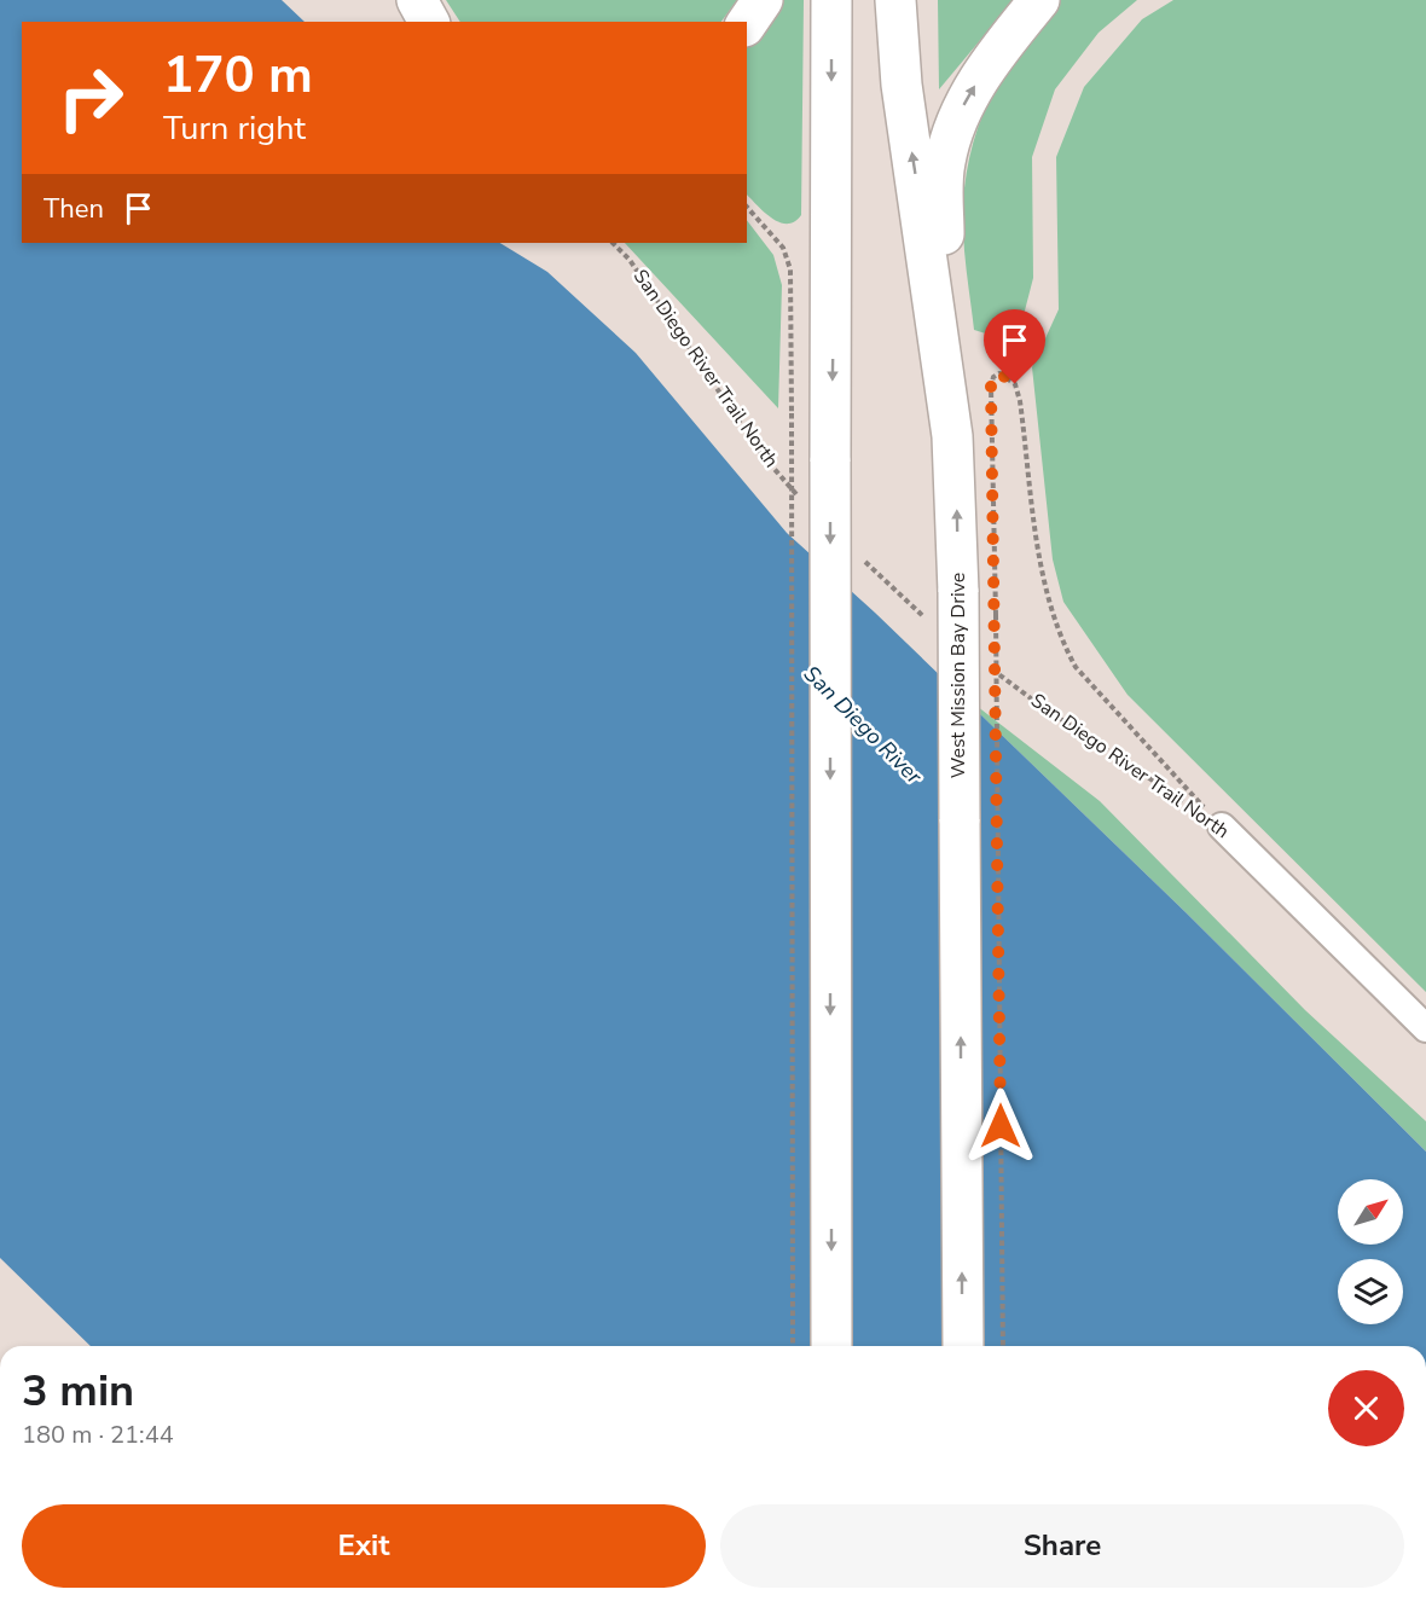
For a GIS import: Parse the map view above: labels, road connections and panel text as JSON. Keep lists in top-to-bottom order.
{
  "streets": {
    "main road": ["West Mission Bay Drive"],
    "street": ["San Diego River Trail North"]
  },
  "water": ["San Diego River"],
  "north": "top right",
  "page": {
    "turn": ["170 m", "Turn right"],
    "then": "Then",
    "heading": ["3 min", "180 m · 21:44"],
    "buttons": ["Exit", "Share"]
  }
}
